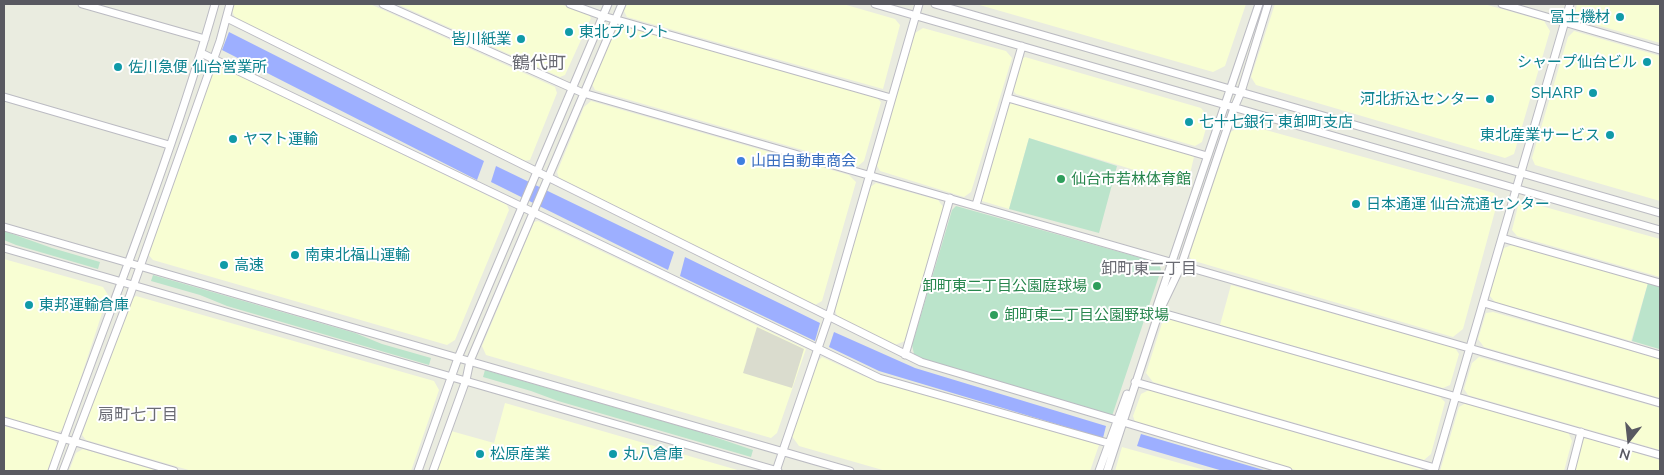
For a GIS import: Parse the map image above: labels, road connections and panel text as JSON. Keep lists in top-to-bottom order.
{
  "districts": ["鶴代町", "卸町東二丁目", "扇町七丁目"],
  "places": [
    "冨士機材",
    "東北プリント",
    "皆川紙業",
    "シャープ仙台ビル",
    "佐川急便 仙台営業所",
    "SHARP",
    "河北折込センター",
    "七十七銀行 東卸町支店",
    "東北産業サービス",
    "ヤマト運輸",
    "山田自動車商会",
    "仙台市若林体育館",
    "日本通運 仙台流通センター",
    "南東北福山運輸",
    "高速",
    "卸町東二丁目公園庭球場",
    "東邦運輸倉庫",
    "卸町東二丁目公園野球場",
    "松原産業",
    "丸八倉庫"
  ],
  "north": "bottom"
}
